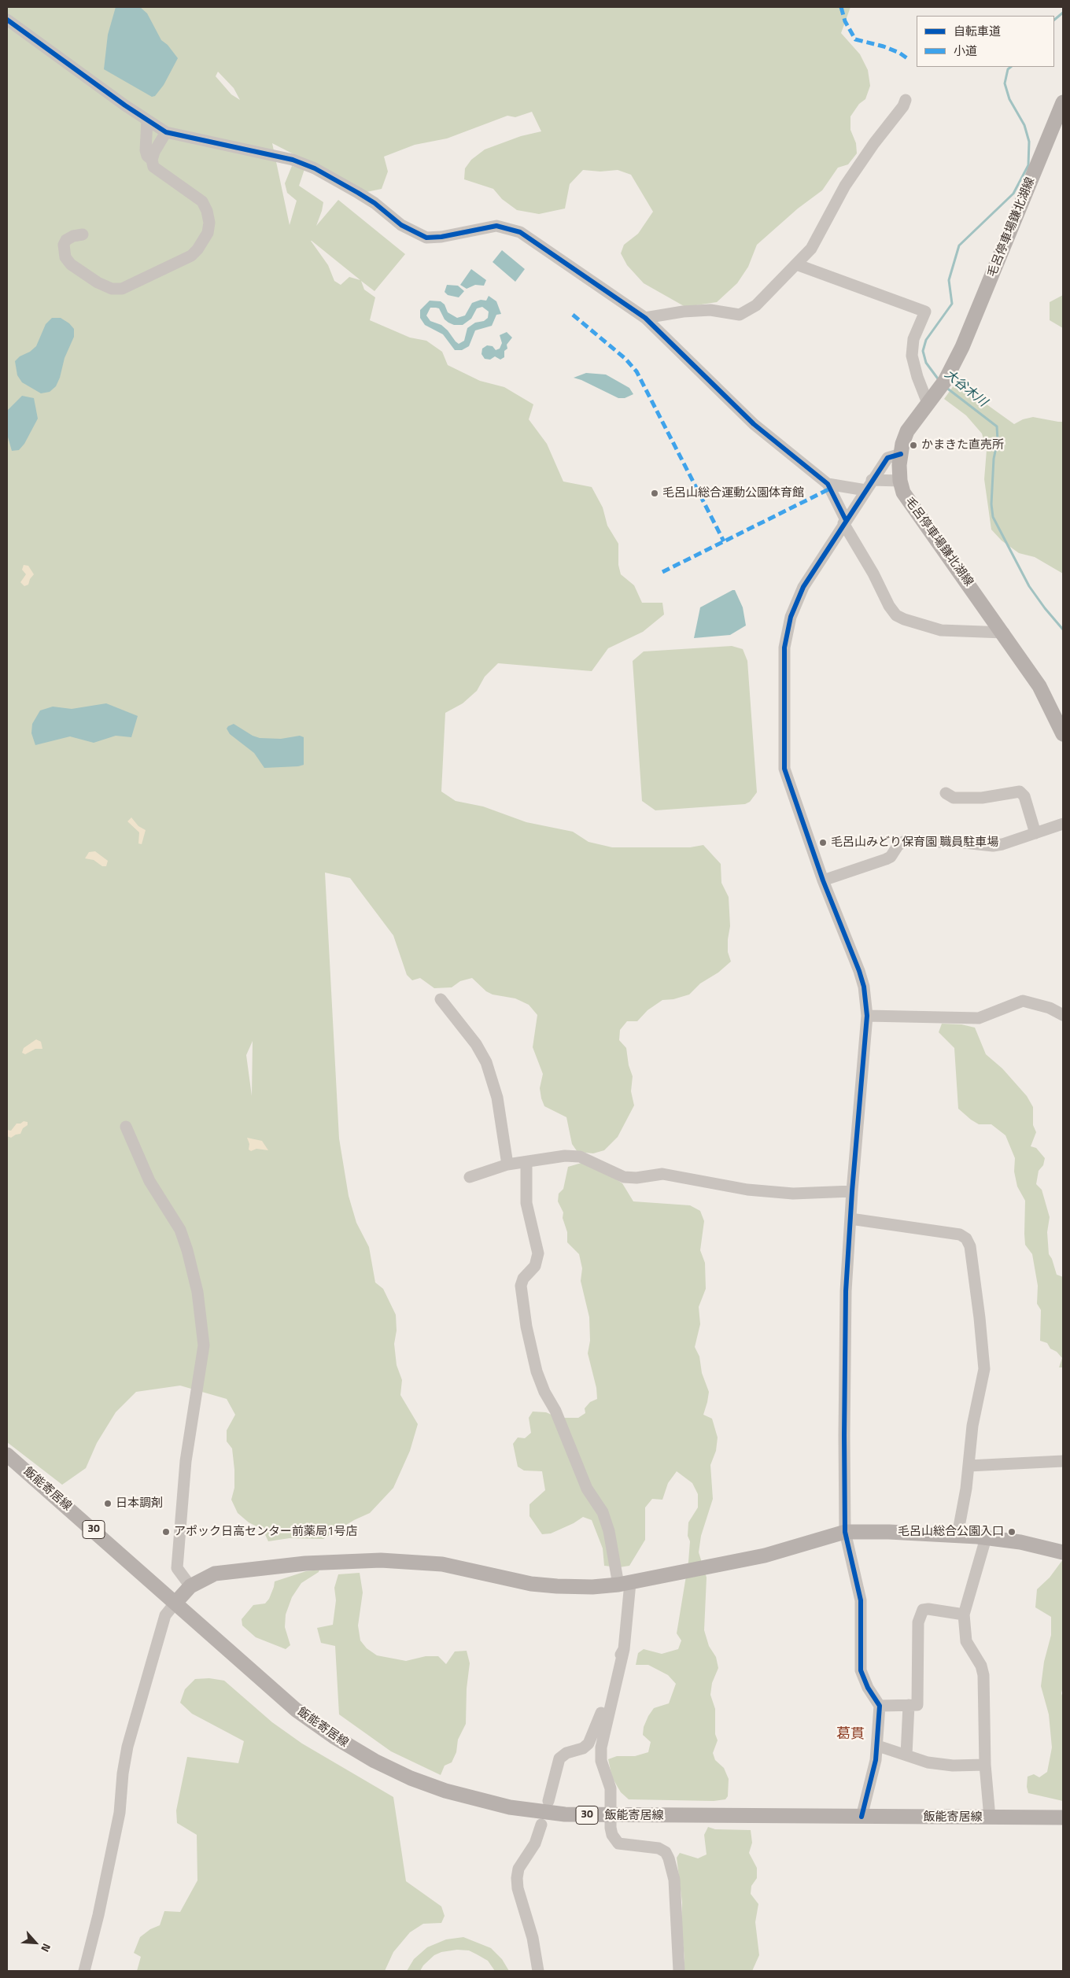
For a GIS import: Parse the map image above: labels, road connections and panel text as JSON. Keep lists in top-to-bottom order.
{
  "streets": {
    "main road": ["毛呂停車場鎌北湖線", "飯能寄居線", "30"]
  },
  "districts": ["葛貫"],
  "water": ["大谷木川"],
  "places": [
    "かまきた直売所",
    "毛呂山総合運動公園体育館",
    "毛呂山みどり保育園 職員駐車場",
    "日本調剤",
    "アポック日高センター前薬局1号店",
    "毛呂山総合公園入口"
  ],
  "legend": ["自転車道", "小道"],
  "north": "bottom right"
}
